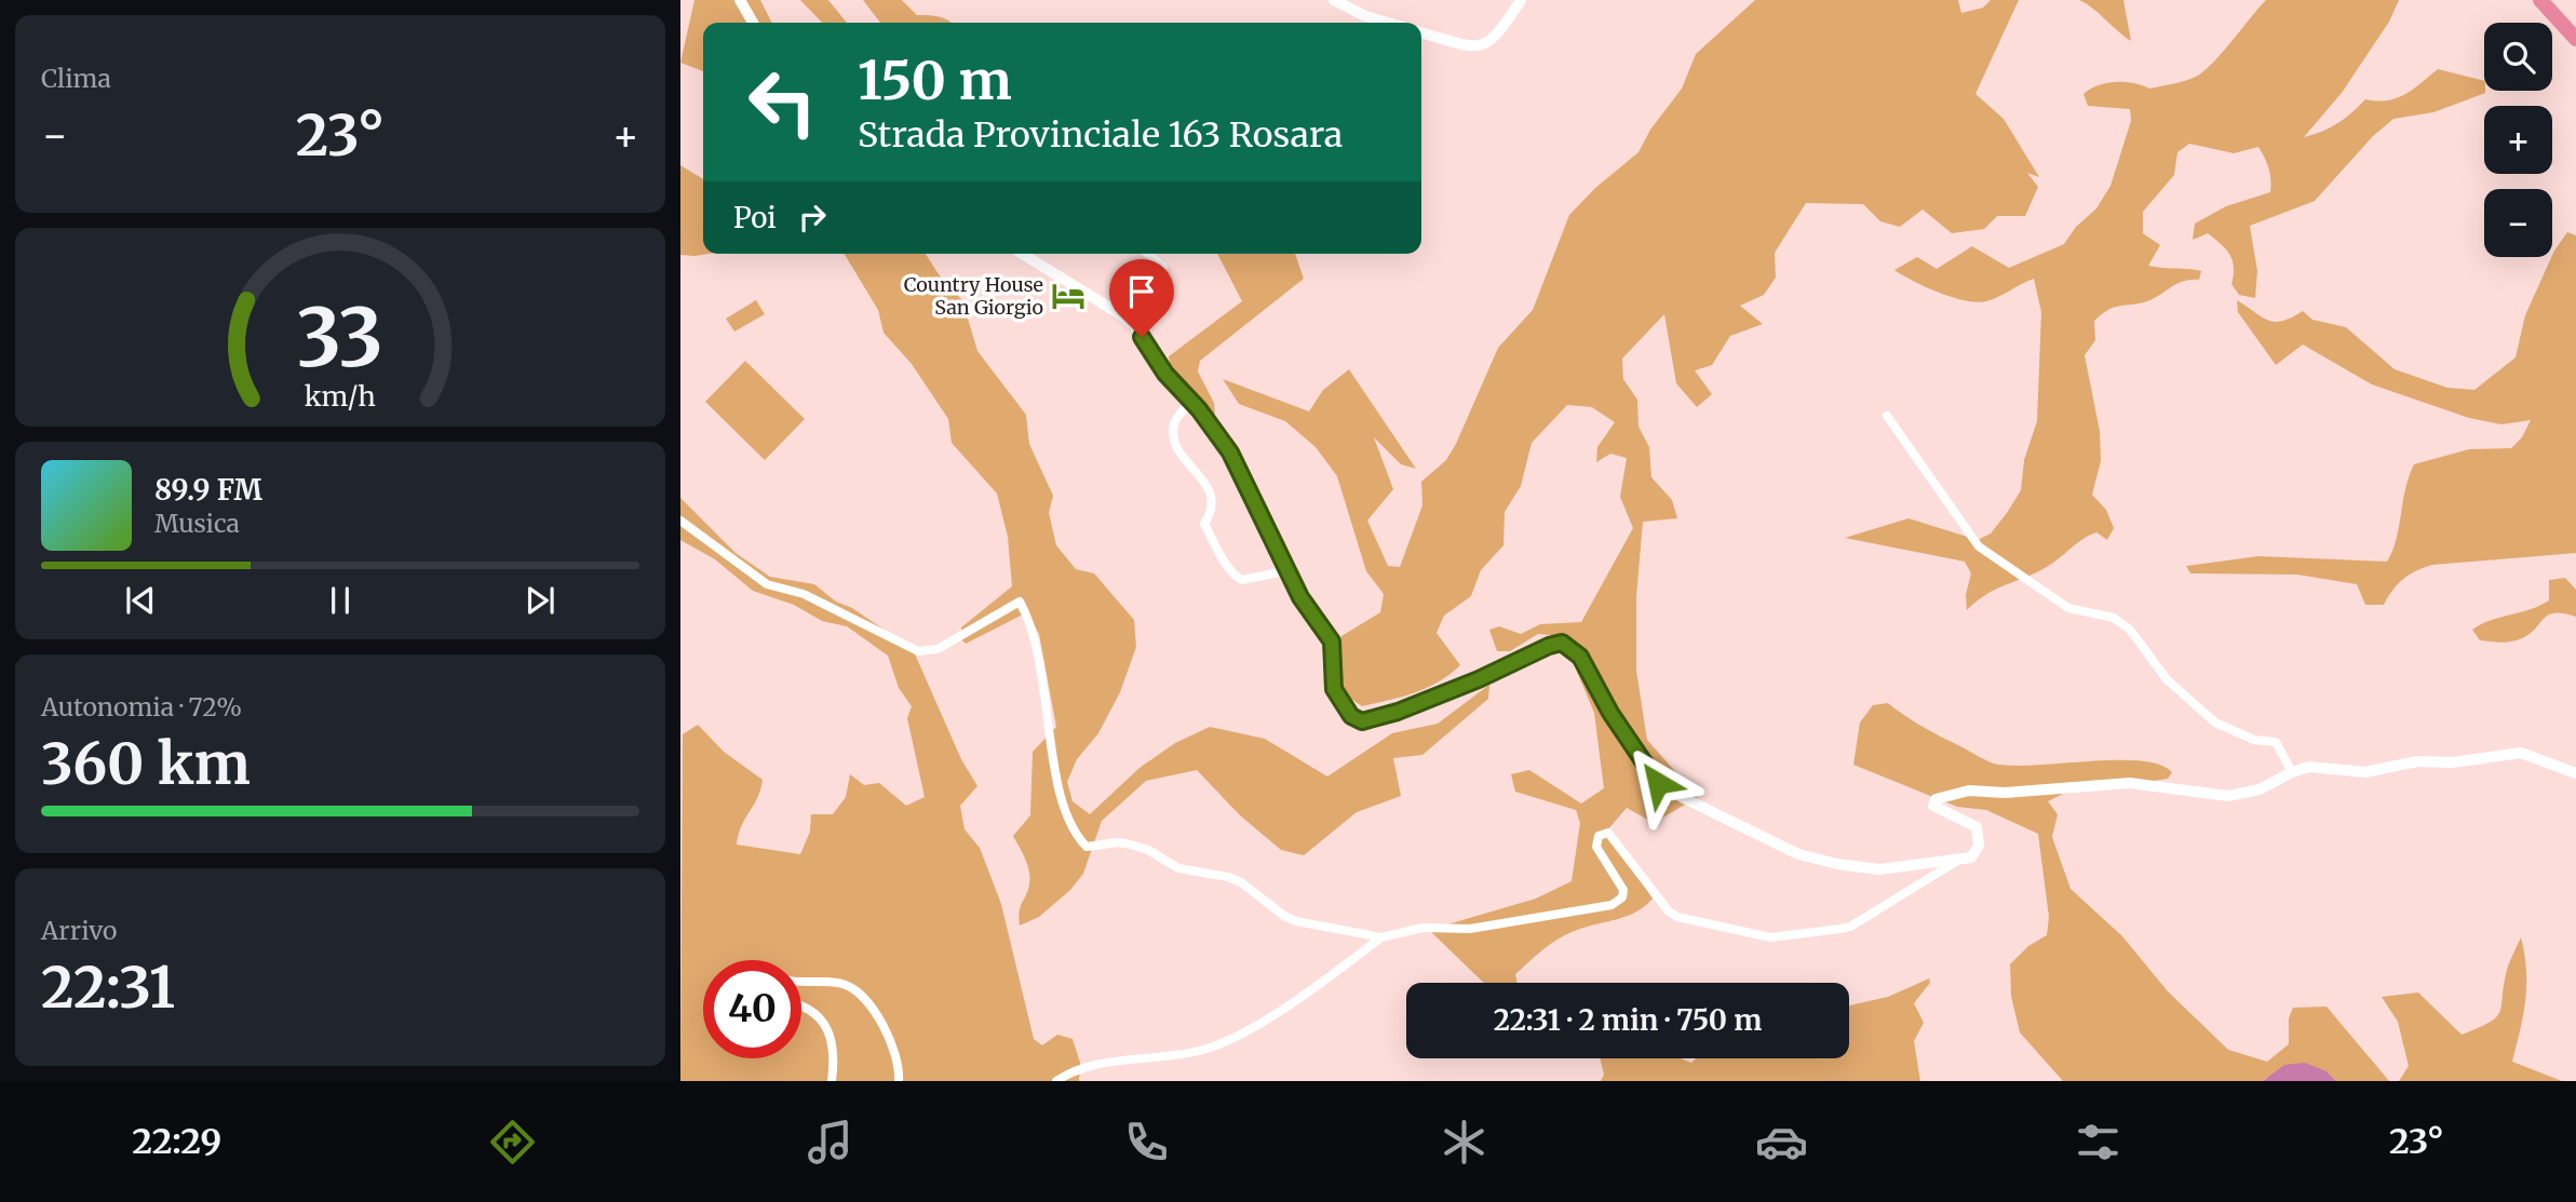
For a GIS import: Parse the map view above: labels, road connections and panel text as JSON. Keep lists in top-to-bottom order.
{
  "places": {
    "hotel": ["Country House San Giorgio"]
  },
  "page": {
    "tile": [
      "Clima",
      ["Autonomia · 72%", "360 km"],
      ["Arrivo", "22:31"]
    ],
    "map_buttons": ["+", "−"],
    "turn": ["150 m", "Strada Provinciale 163 Rosara"],
    "heat": ["−", "23°", "+"],
    "then": "Poi",
    "song": ["89.9 FM", "Musica"],
    "limit": "40",
    "trip": "22:31 · 2 min · 750 m",
    "tabs": ["22:29", "23°"],
    "gauge": ["33", "km/h"]
  }
}
